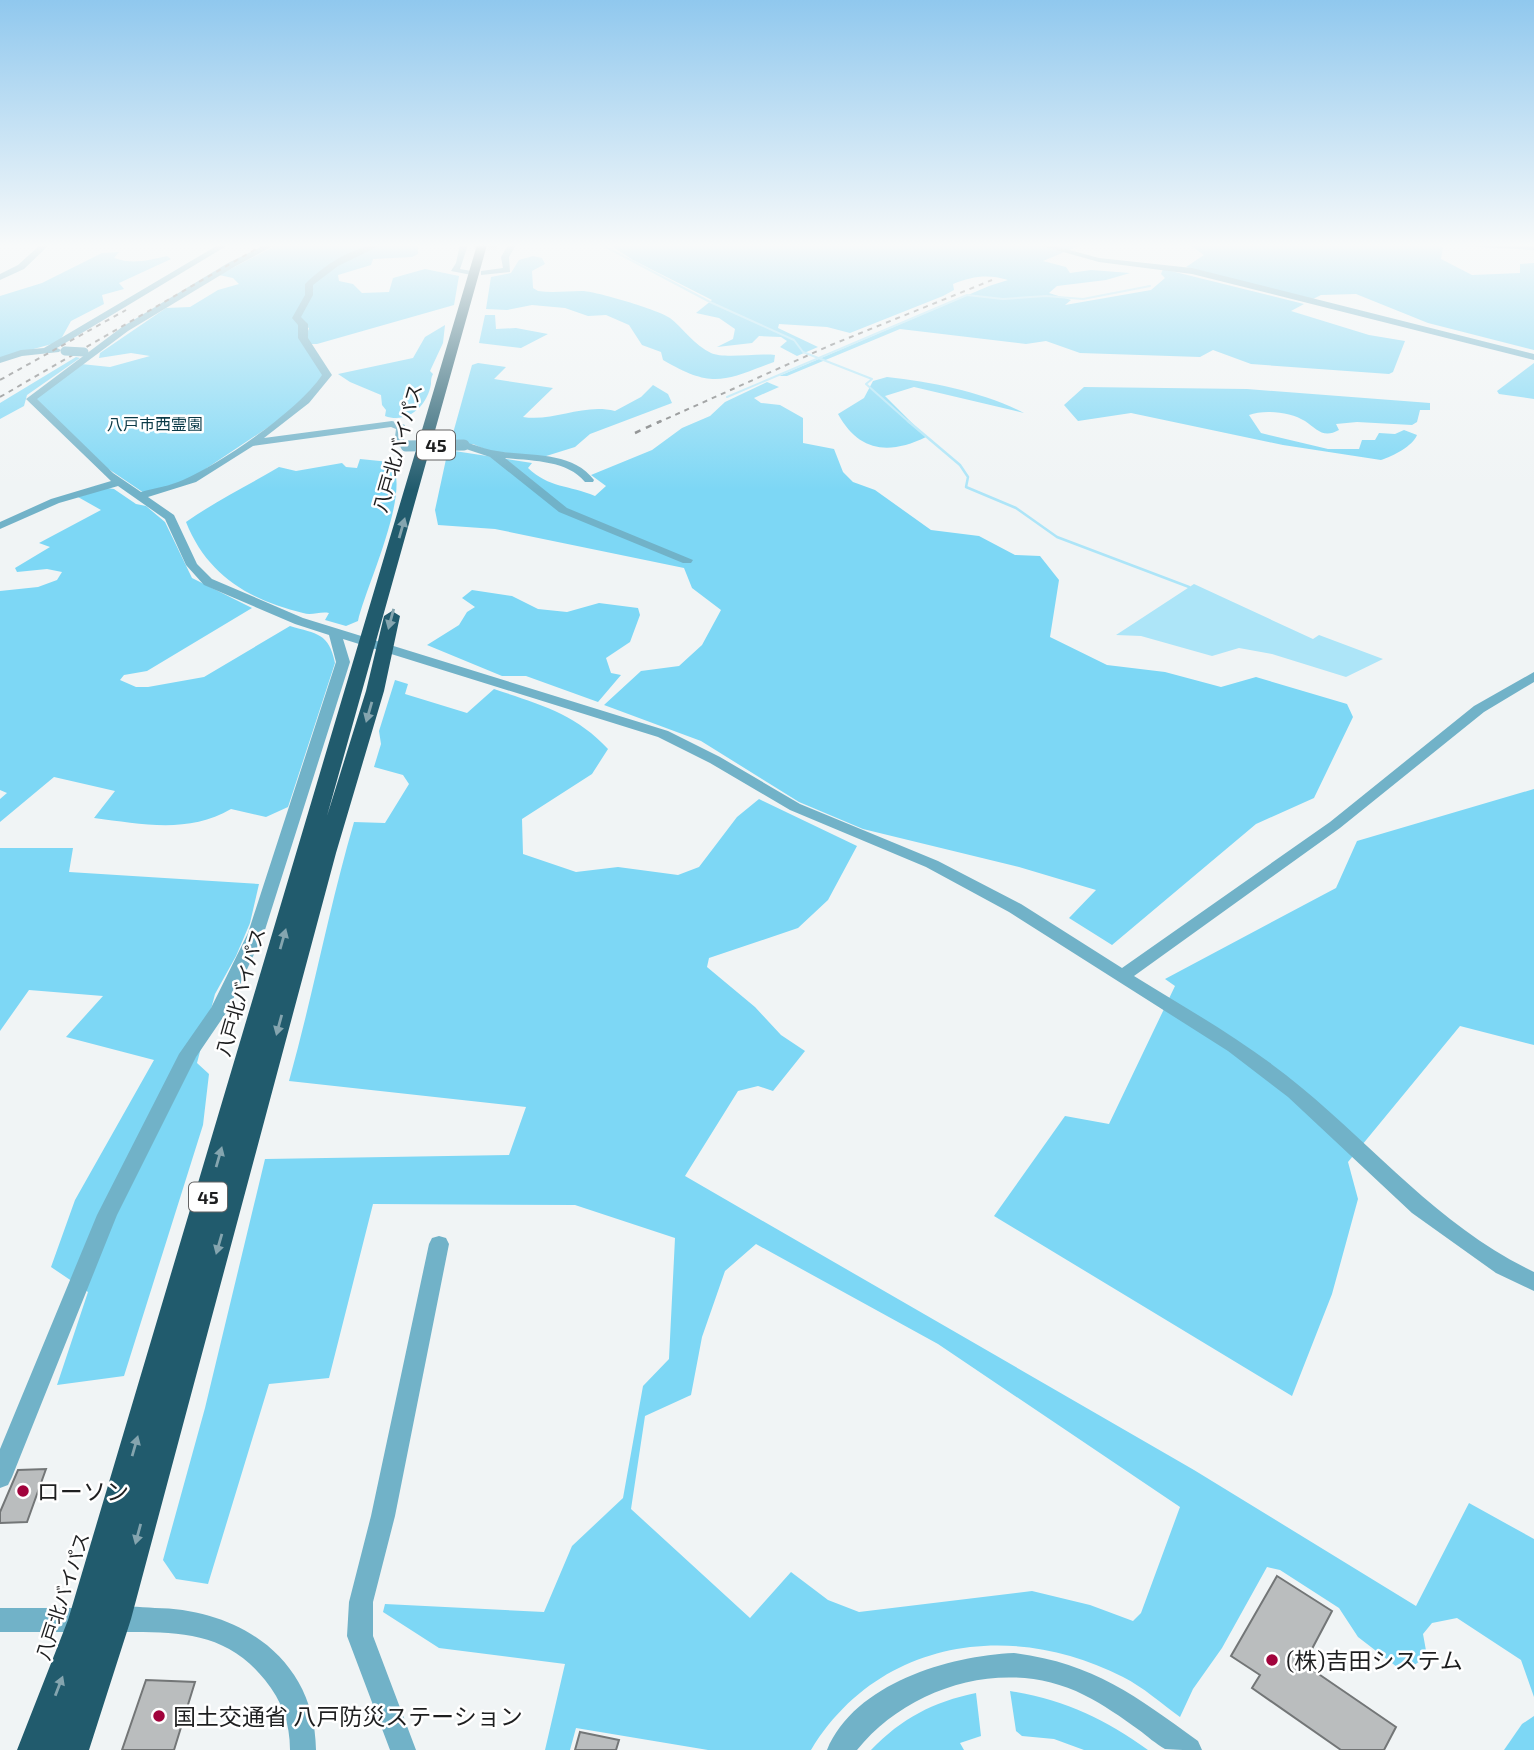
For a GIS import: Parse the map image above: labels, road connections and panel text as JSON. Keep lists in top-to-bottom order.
{
  "streets": {
    "highway": ["45", "八戸北バイパス"]
  },
  "parks": ["八戸市西霊園"],
  "places": ["ローソン", "(株)吉田システム", "国土交通省 八戸防災ステーション"]
}
